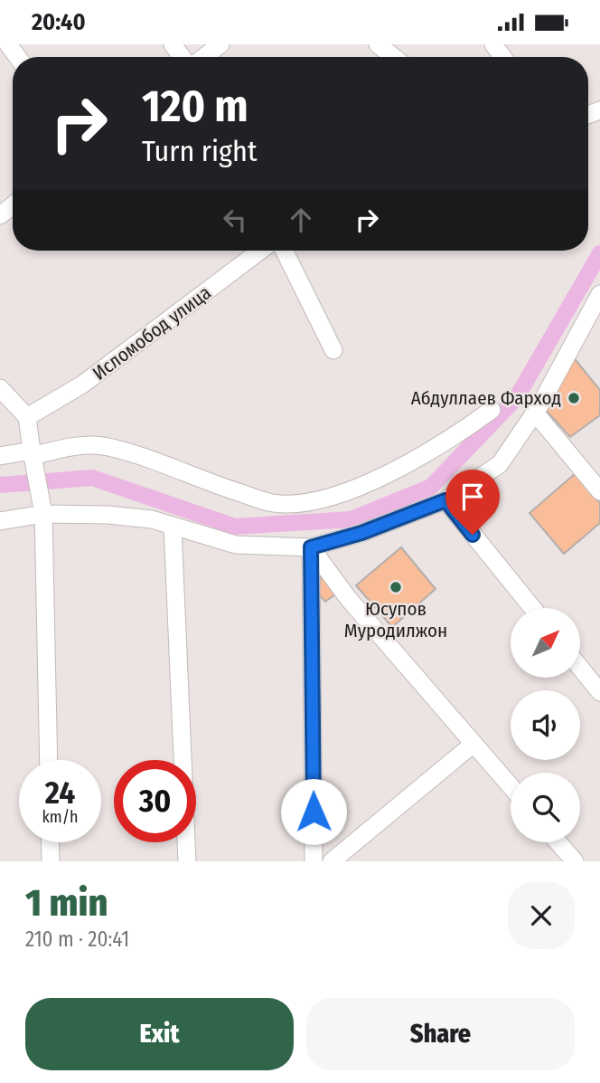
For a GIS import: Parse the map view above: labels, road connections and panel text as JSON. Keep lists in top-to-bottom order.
{
  "streets": {
    "street": ["Исломобод улица"]
  },
  "places": ["Абдуллаев Фарход", "Юсупов Муродилжон"],
  "north": "top right",
  "page": {
    "status": "20:40",
    "turn": ["120 m", "Turn right"],
    "speed": "24 km/h",
    "limit": "30",
    "heading": ["1 min", "210 m · 20:41"],
    "buttons": ["Exit", "Share"]
  }
}
